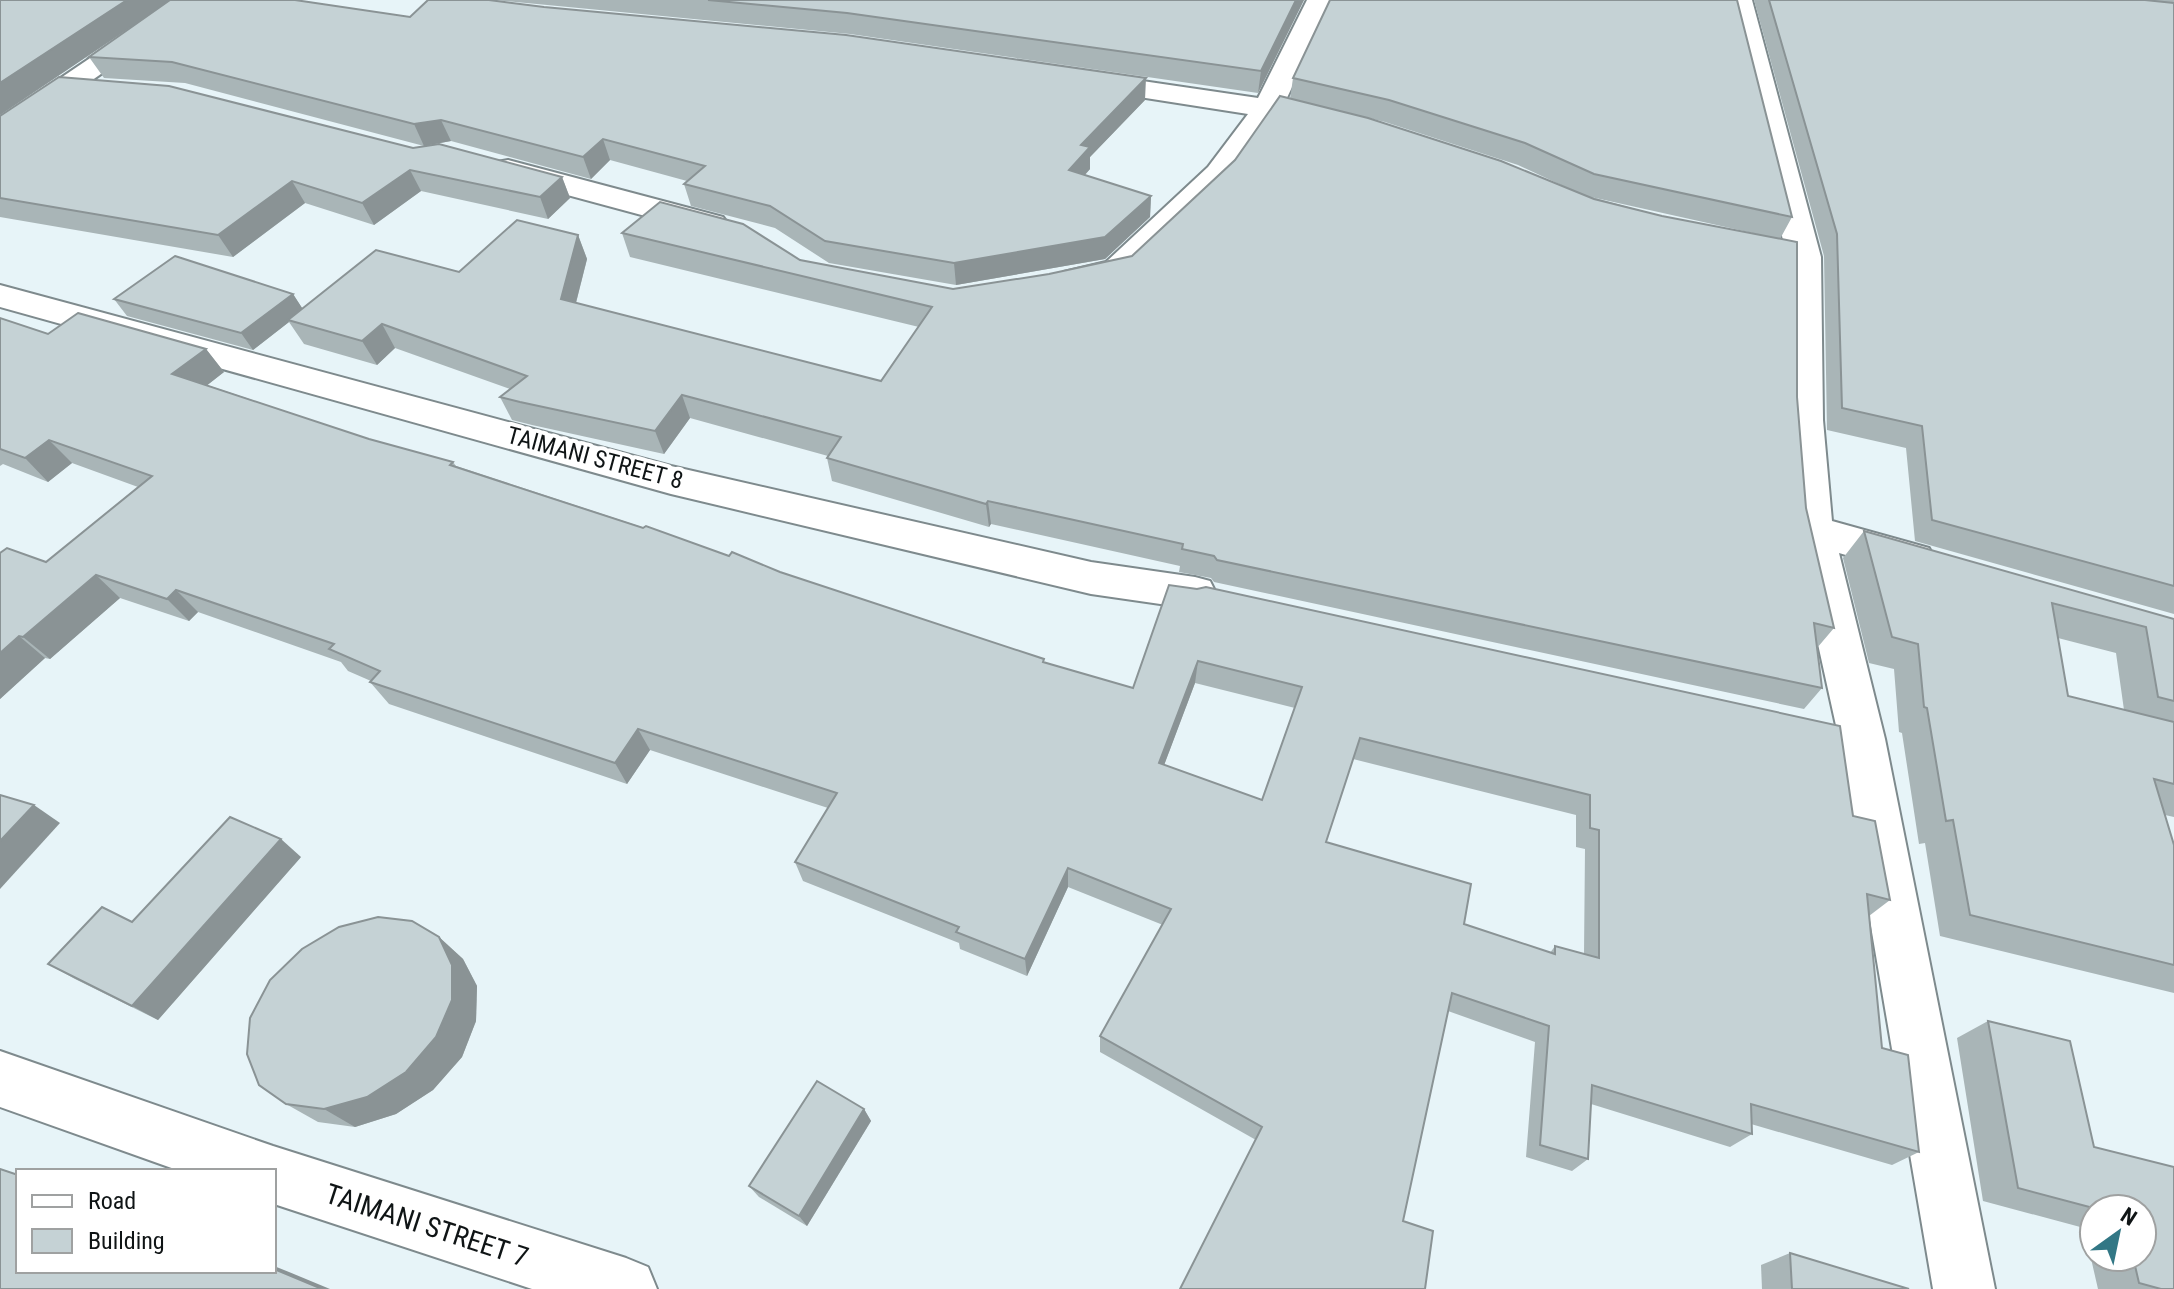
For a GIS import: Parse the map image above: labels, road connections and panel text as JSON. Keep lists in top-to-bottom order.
{
  "streets": {
    "street": ["TAIMANI STREET 8", "TAIMANI STREET 7"]
  },
  "legend": ["Road", "Building"],
  "north": "top right"
}
